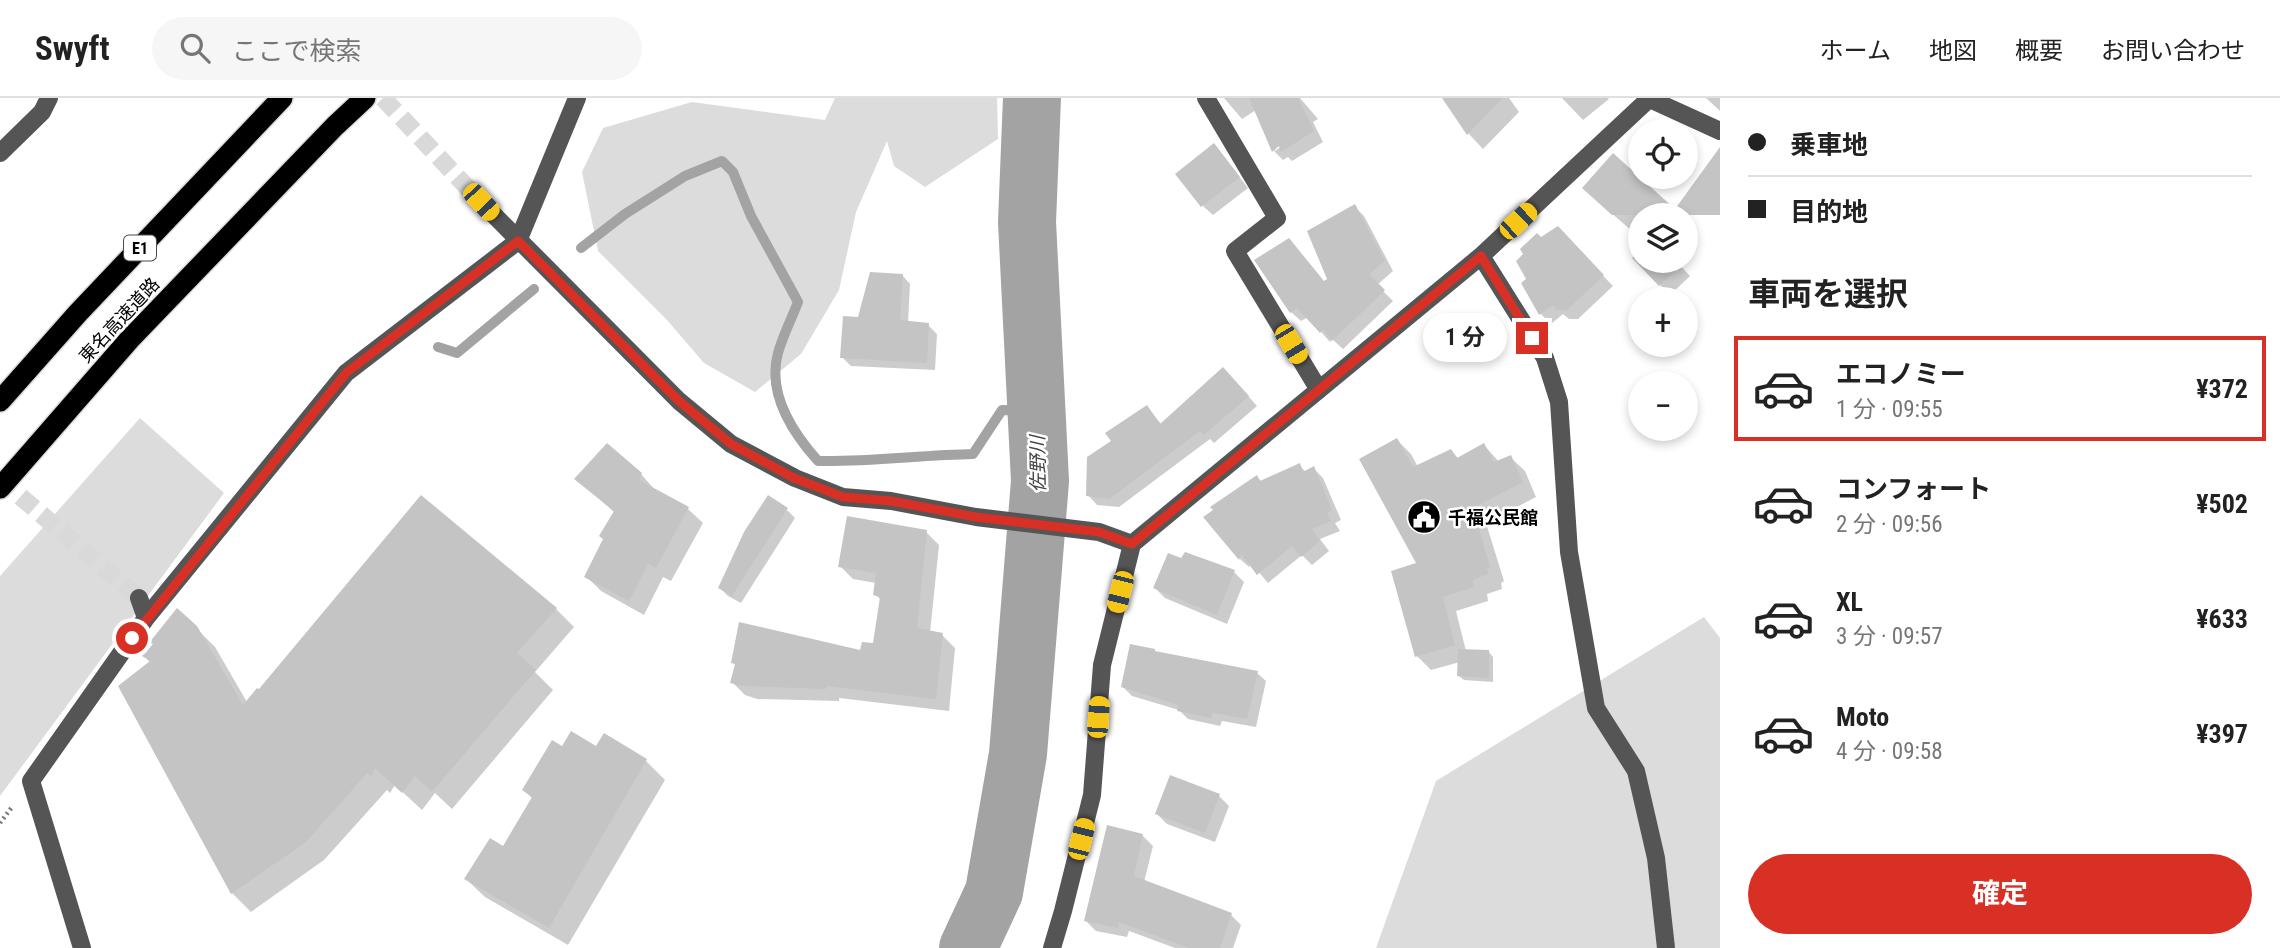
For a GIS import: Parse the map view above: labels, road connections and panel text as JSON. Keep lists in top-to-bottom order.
{
  "streets": {
    "highway": ["E1", "東名高速道路"]
  },
  "water": ["佐野川"],
  "places": {
    "public building": ["千福公民館"]
  },
  "page": {
    "header": "Swyft",
    "search": "ここで検索",
    "nav": [
      "ホーム",
      "地図",
      "概要",
      "お問い合わせ"
    ],
    "banner": ["乗車地", "目的地"],
    "map_buttons": ["+", "−"],
    "heading": "車両を選択",
    "bubble": "1 分",
    "list": [
      {
        "name": "エコノミー",
        "note": "1 分 · 09:55",
        "value": "¥372"
      },
      {
        "name": "コンフォート",
        "note": "2 分 · 09:56",
        "value": "¥502"
      },
      {
        "name": "XL",
        "note": "3 分 · 09:57",
        "value": "¥633"
      },
      {
        "name": "Moto",
        "note": "4 分 · 09:58",
        "value": "¥397"
      }
    ],
    "buttons": "確定"
  }
}
